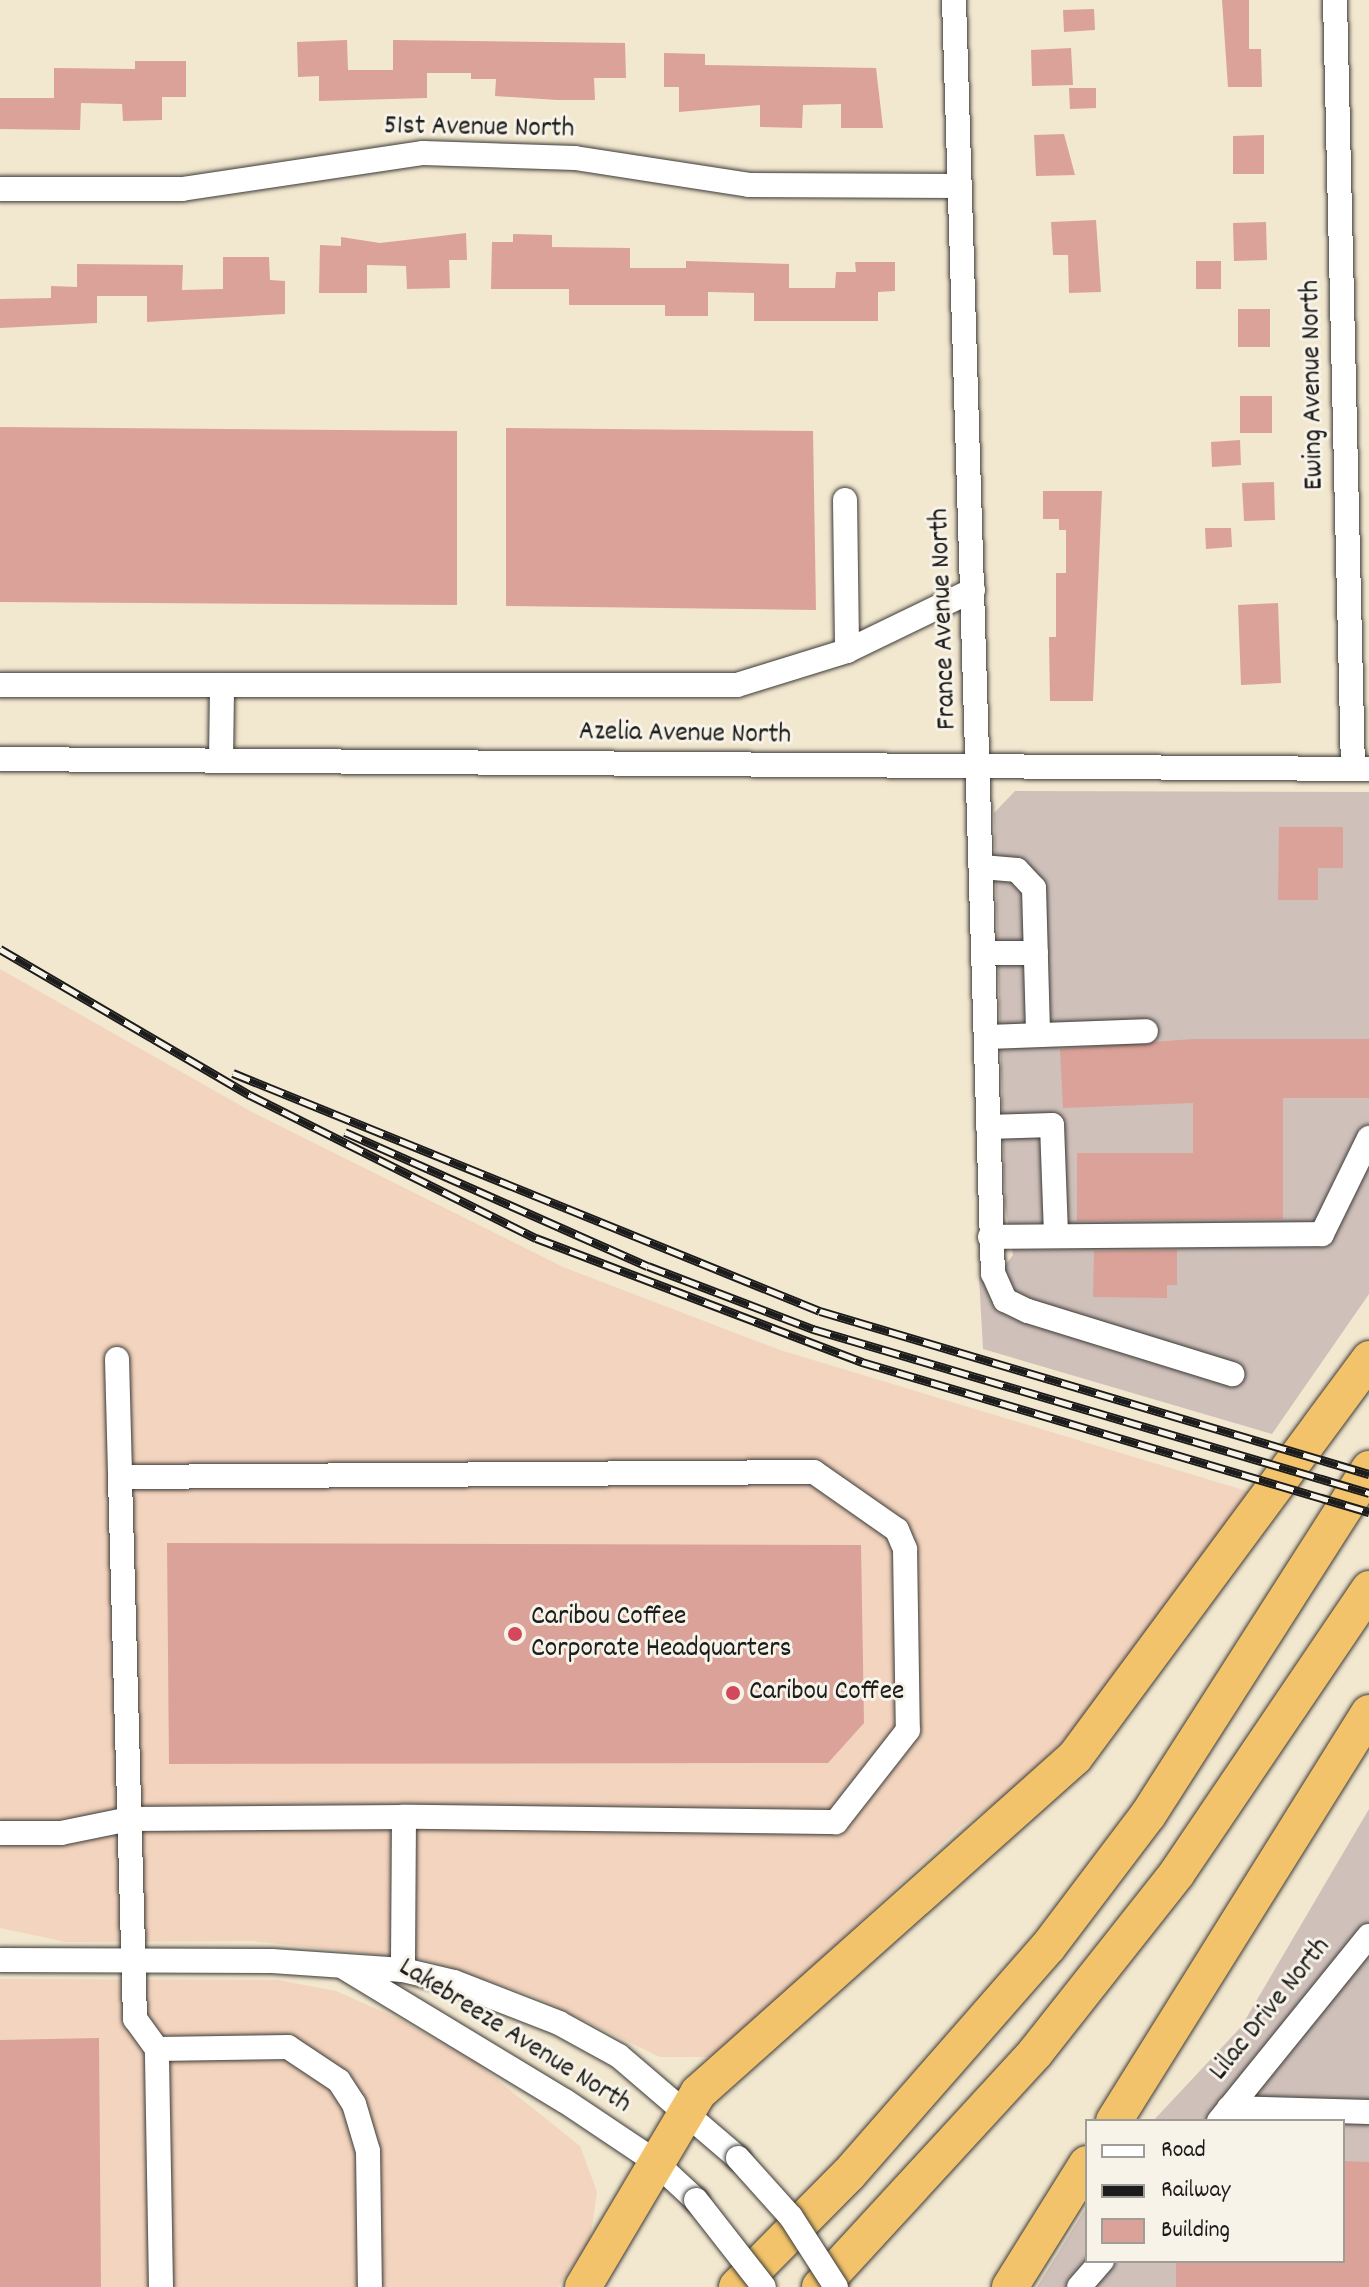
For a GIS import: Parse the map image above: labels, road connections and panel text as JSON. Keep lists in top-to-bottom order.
{
  "streets": {
    "street": [
      "51st Avenue North",
      "Ewing Avenue North",
      "France Avenue North",
      "Azelia Avenue North",
      "Lilac Drive North",
      "Lakebreeze Avenue North"
    ]
  },
  "crossings": [
    ["51st Avenue North", "France Avenue North"],
    ["Ewing Avenue North", "Azelia Avenue North"],
    ["France Avenue North", "Azelia Avenue North"]
  ],
  "places": ["Caribou Coffee Corporate Headquarters", "Caribou Coffee"],
  "legend": ["Road", "Railway", "Building"]
}
